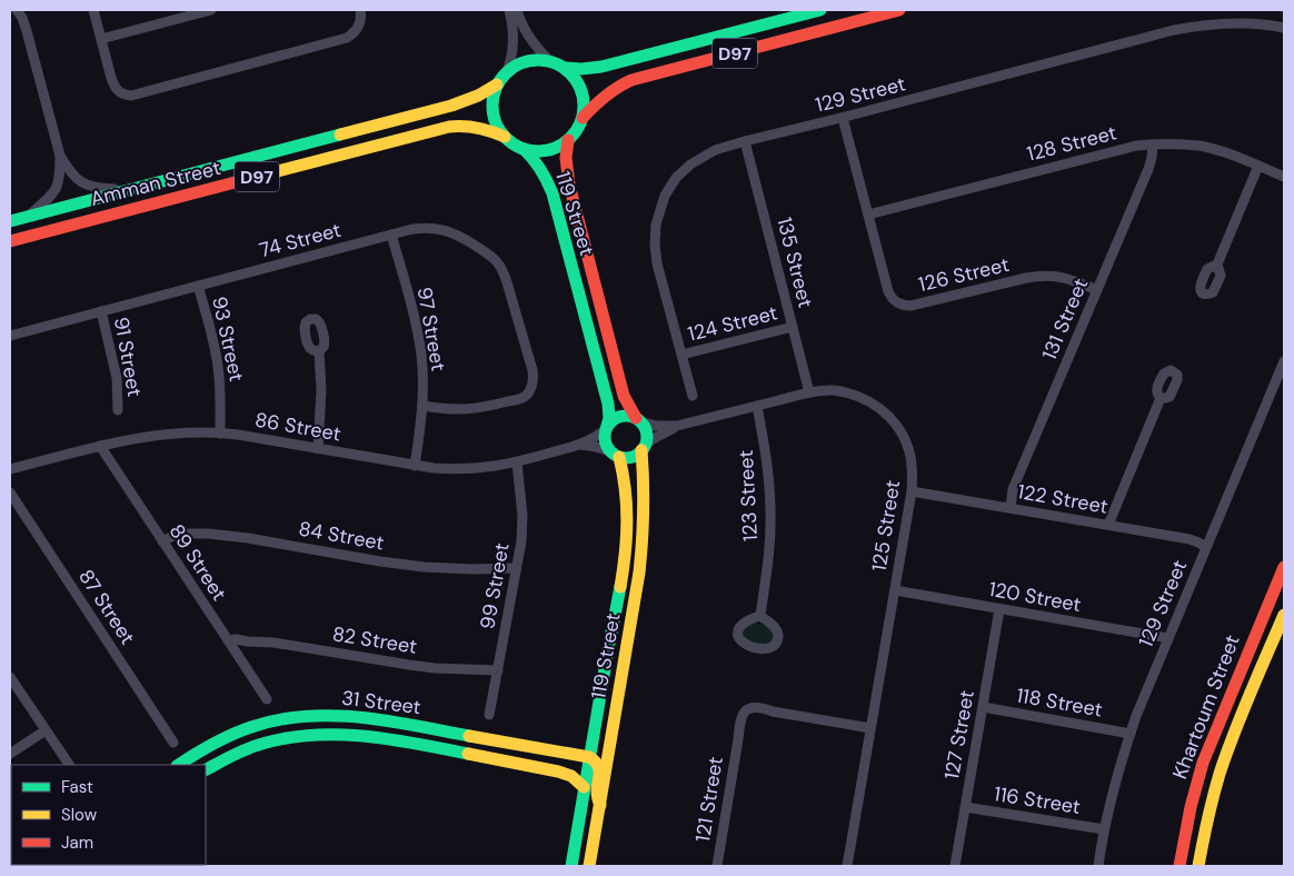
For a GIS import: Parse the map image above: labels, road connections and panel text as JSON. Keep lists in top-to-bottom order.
{
  "streets": {
    "main road": [
      "D97",
      "Amman Street",
      "119 Street",
      "31 Street",
      "Khartoum Street"
    ],
    "street": [
      "129 Street",
      "128 Street",
      "74 Street",
      "135 Street",
      "126 Street",
      "131 Street",
      "124 Street",
      "97 Street",
      "93 Street",
      "91 Street",
      "86 Street",
      "123 Street",
      "122 Street",
      "125 Street",
      "84 Street",
      "89 Street",
      "99 Street",
      "120 Street",
      "87 Street",
      "82 Street",
      "118 Street",
      "127 Street",
      "121 Street",
      "116 Street"
    ]
  },
  "crossings": [
    ["D97", "Amman Street"],
    ["D97", "119 Street"],
    ["129 Street", "135 Street"],
    ["129 Street", "126 Street"],
    ["129 Street", "124 Street"],
    ["129 Street", "122 Street"],
    ["129 Street", "120 Street"],
    ["129 Street", "118 Street"],
    ["129 Street", "116 Street"],
    ["128 Street", "126 Street"],
    ["128 Street", "131 Street"],
    ["Amman Street", "119 Street"],
    ["119 Street", "86 Street"],
    ["119 Street", "125 Street"],
    ["119 Street", "31 Street"],
    ["74 Street", "97 Street"],
    ["74 Street", "93 Street"],
    ["74 Street", "91 Street"],
    ["135 Street", "124 Street"],
    ["135 Street", "125 Street"],
    ["126 Street", "131 Street"],
    ["131 Street", "122 Street"],
    ["97 Street", "86 Street"],
    ["93 Street", "86 Street"],
    ["86 Street", "125 Street"],
    ["86 Street", "89 Street"],
    ["86 Street", "99 Street"],
    ["123 Street", "125 Street"],
    ["122 Street", "125 Street"],
    ["125 Street", "120 Street"],
    ["125 Street", "121 Street"],
    ["84 Street", "89 Street"],
    ["84 Street", "99 Street"],
    ["89 Street", "82 Street"],
    ["99 Street", "82 Street"],
    ["120 Street", "127 Street"],
    ["118 Street", "127 Street"],
    ["127 Street", "116 Street"]
  ],
  "legend": ["Fast", "Slow", "Jam"]
}
